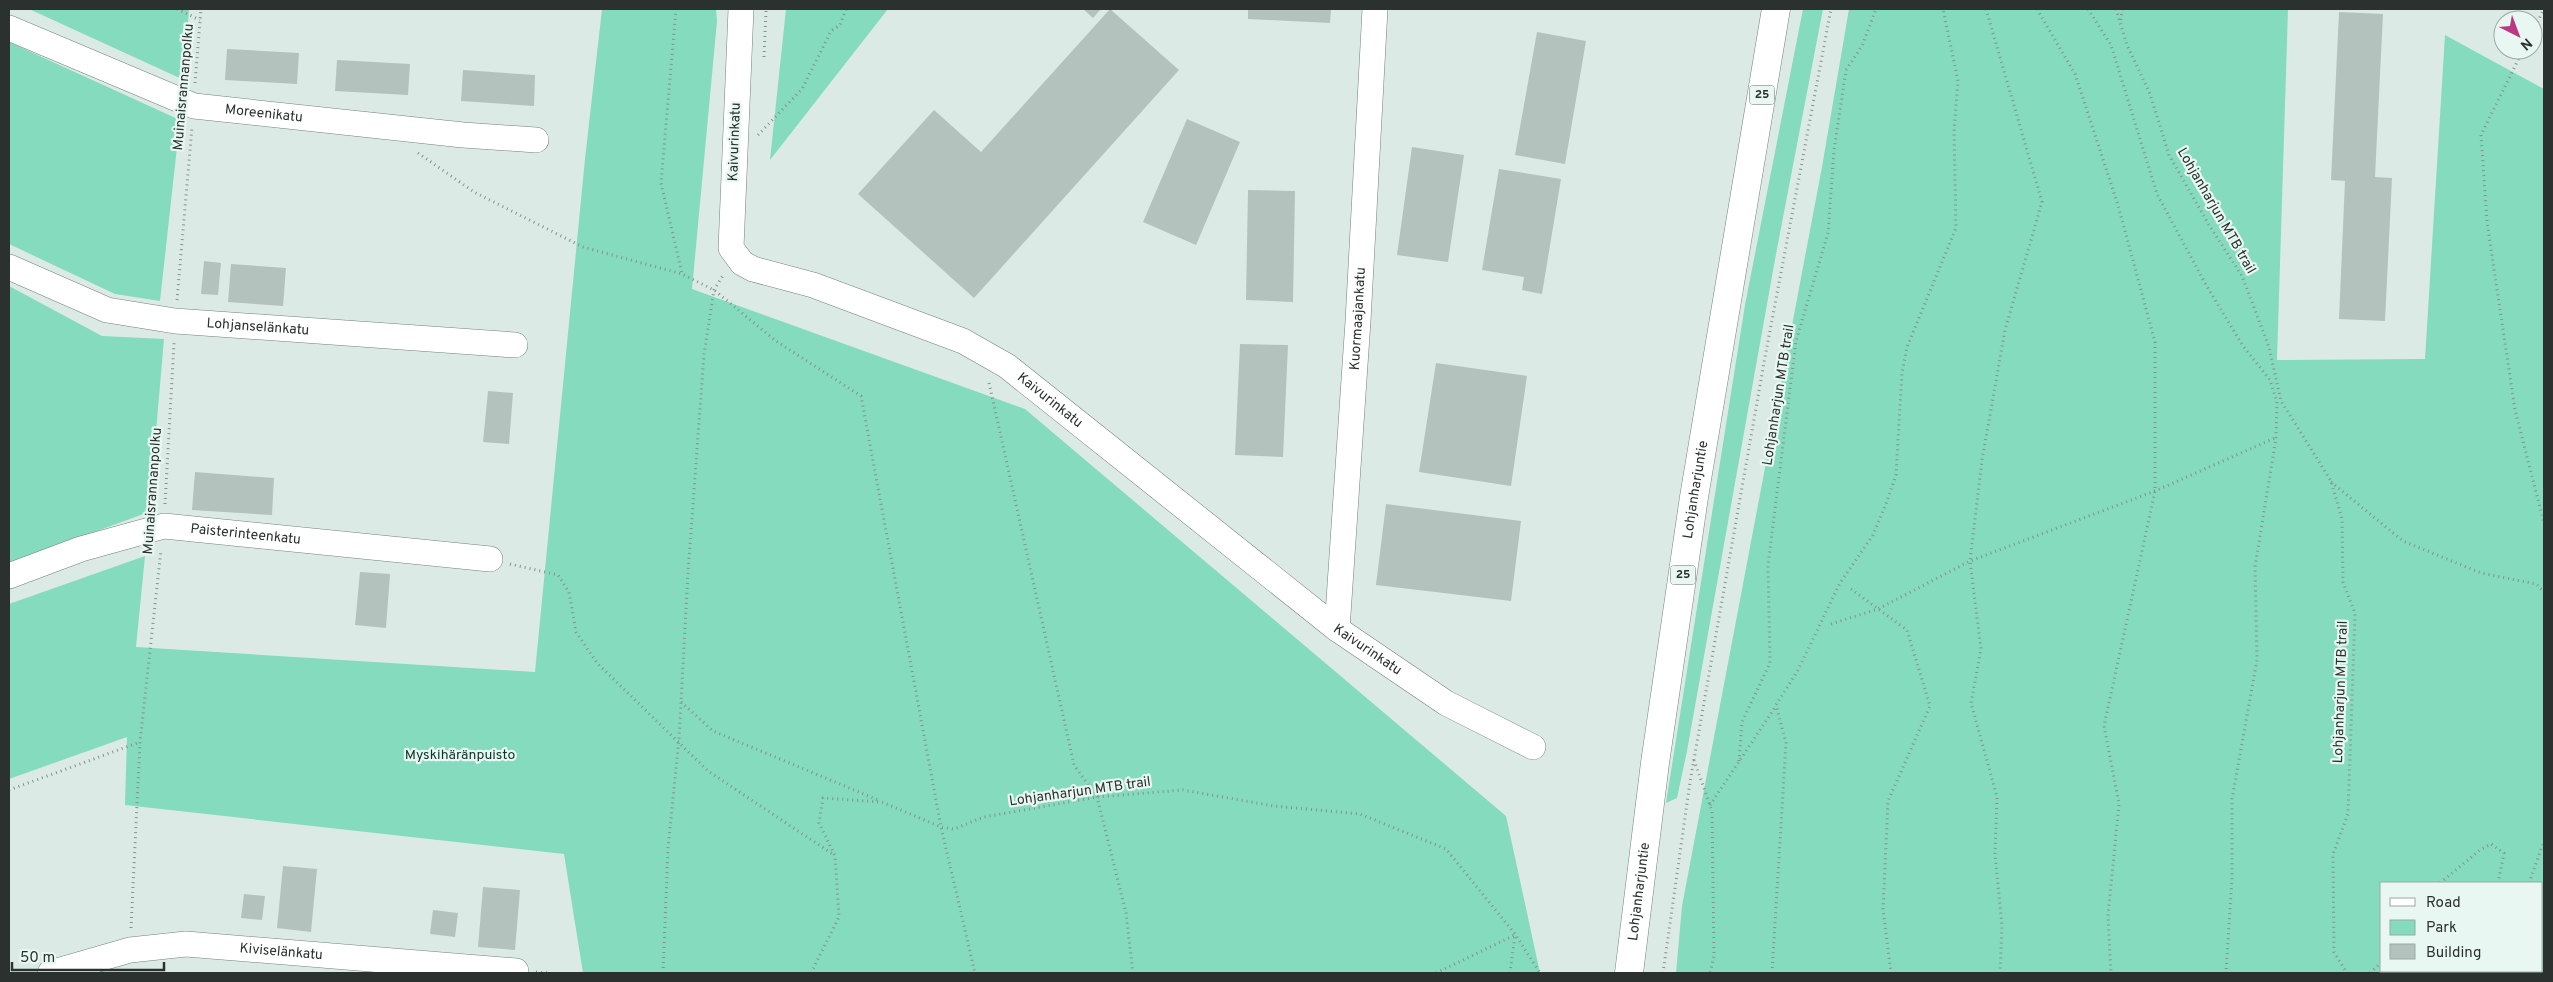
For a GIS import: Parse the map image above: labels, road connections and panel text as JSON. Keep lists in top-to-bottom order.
{
  "streets": {
    "highway": ["25", "Lohjanharjuntie"],
    "street": [
      "Moreenikatu",
      "Kaivurinkatu",
      "Kuormaajankatu",
      "Lohjanselänkatu",
      "Paisterinteenkatu",
      "Kiviselänkatu"
    ],
    "path": ["Muinaisrannanpolku", "Lohjanharjun MTB trail"]
  },
  "crossings": [
    ["Muinaisrannanpolku", "Moreenikatu"],
    ["Muinaisrannanpolku", "Lohjanselänkatu"],
    ["Muinaisrannanpolku", "Paisterinteenkatu"],
    ["Muinaisrannanpolku", "Kiviselänkatu"],
    ["Kaivurinkatu", "Kuormaajankatu"]
  ],
  "parks": ["Myskihäränpuisto"],
  "legend": ["Road", "Park", "Building"],
  "scale_bar": "50 m",
  "north": "bottom right"
}
